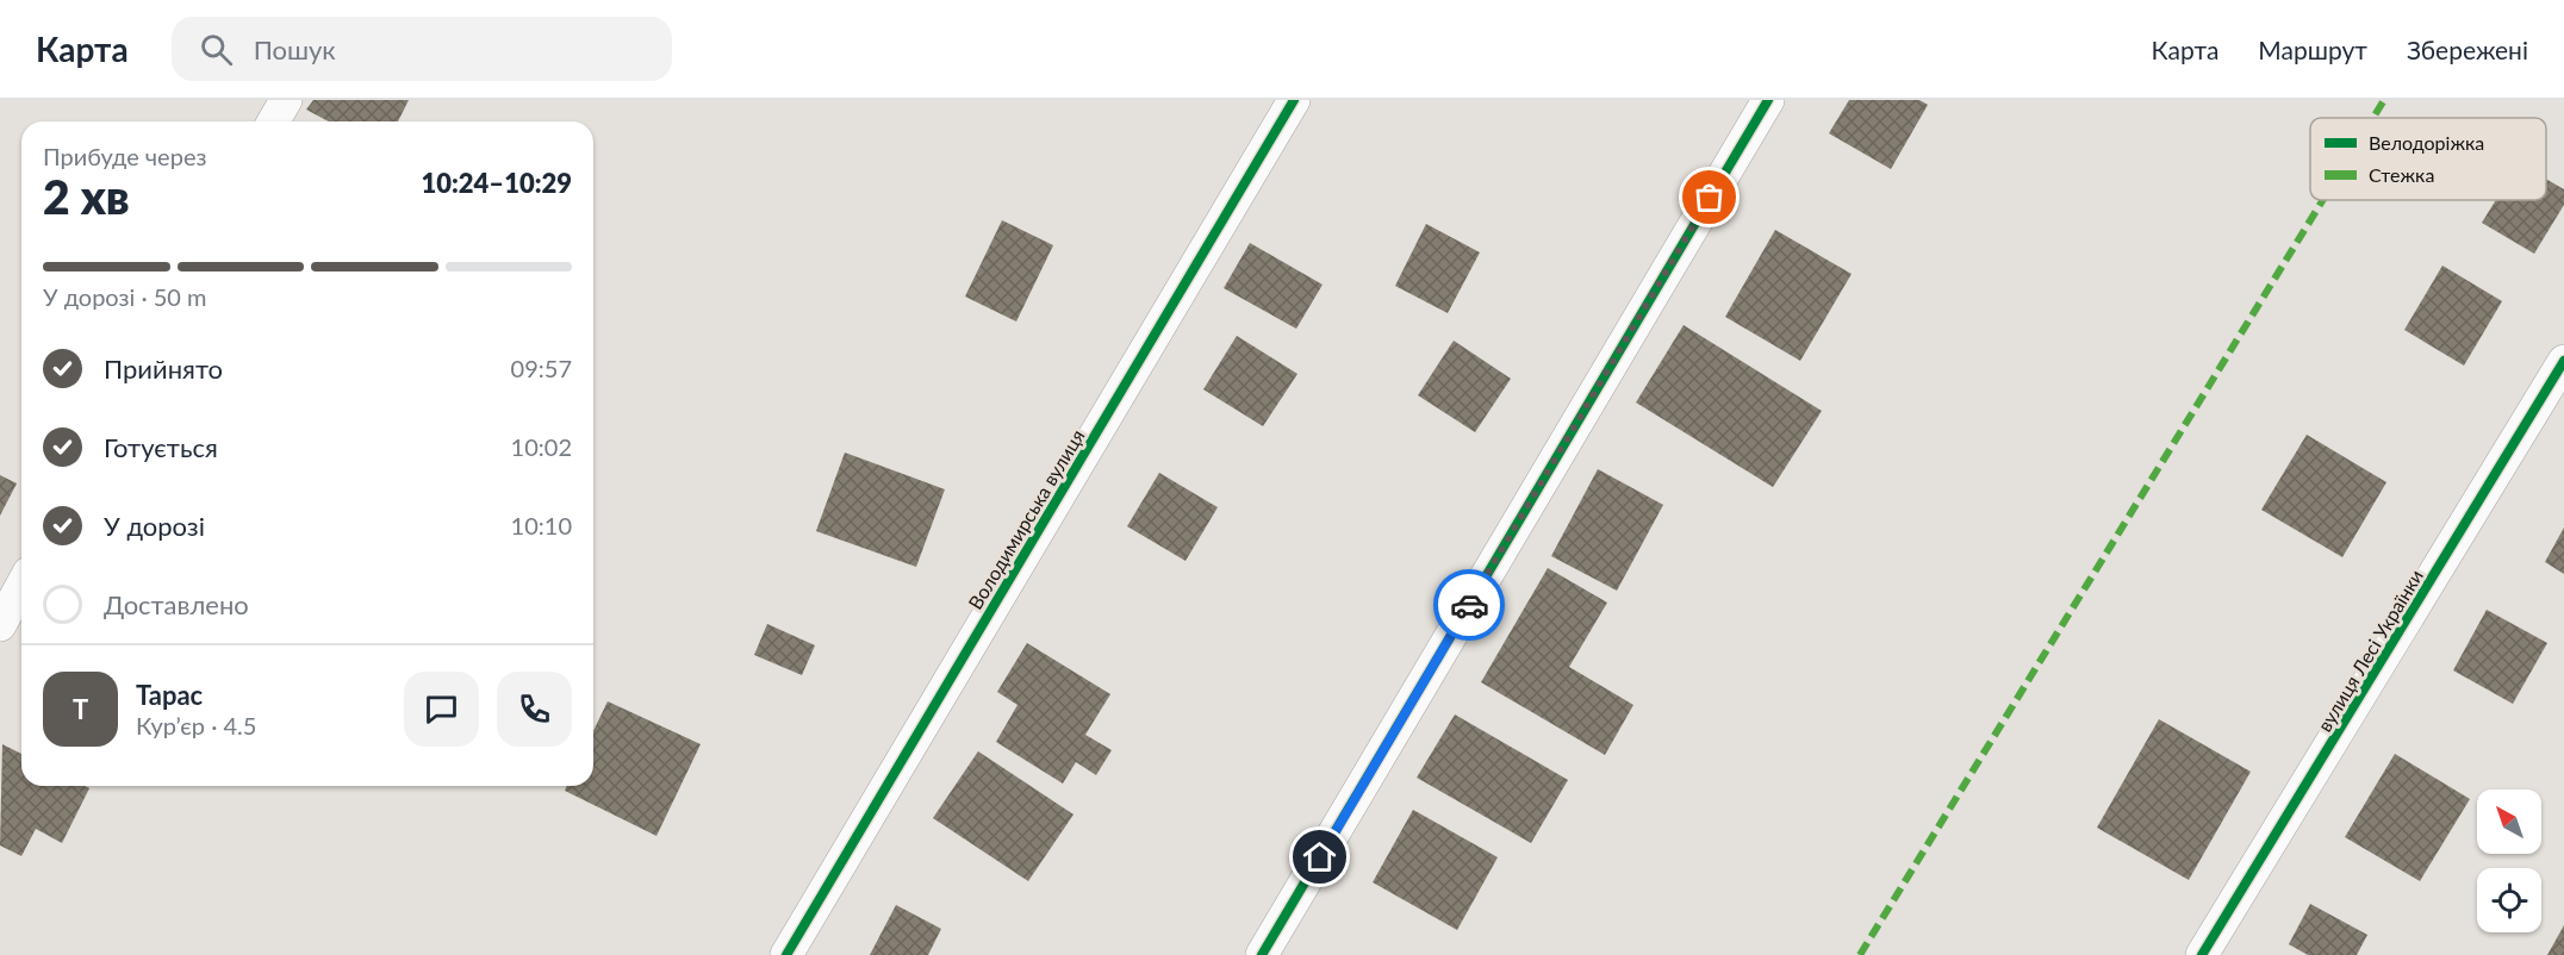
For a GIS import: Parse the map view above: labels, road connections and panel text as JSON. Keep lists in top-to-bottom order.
{
  "streets": {
    "street": ["Володимирська вулиця", "вулиця Лесі Українки"]
  },
  "legend": ["Велодоріжка", "Стежка"],
  "north": "top left",
  "page": {
    "header": "Карта",
    "search": "Пошук",
    "nav": ["Карта", "Маршрут", "Збережені"],
    "heading": ["2 хв", "Прибуде через", "10:24–10:29"],
    "panel": ["Тарас", "Кур’єр · 4.5"],
    "bar": "У дорозі · 50 m",
    "list": [
      ["Прийнято", "09:57"],
      ["Готується", "10:02"],
      ["У дорозі", "10:10"],
      "Доставлено"
    ],
    "round": "Т"
  }
}
